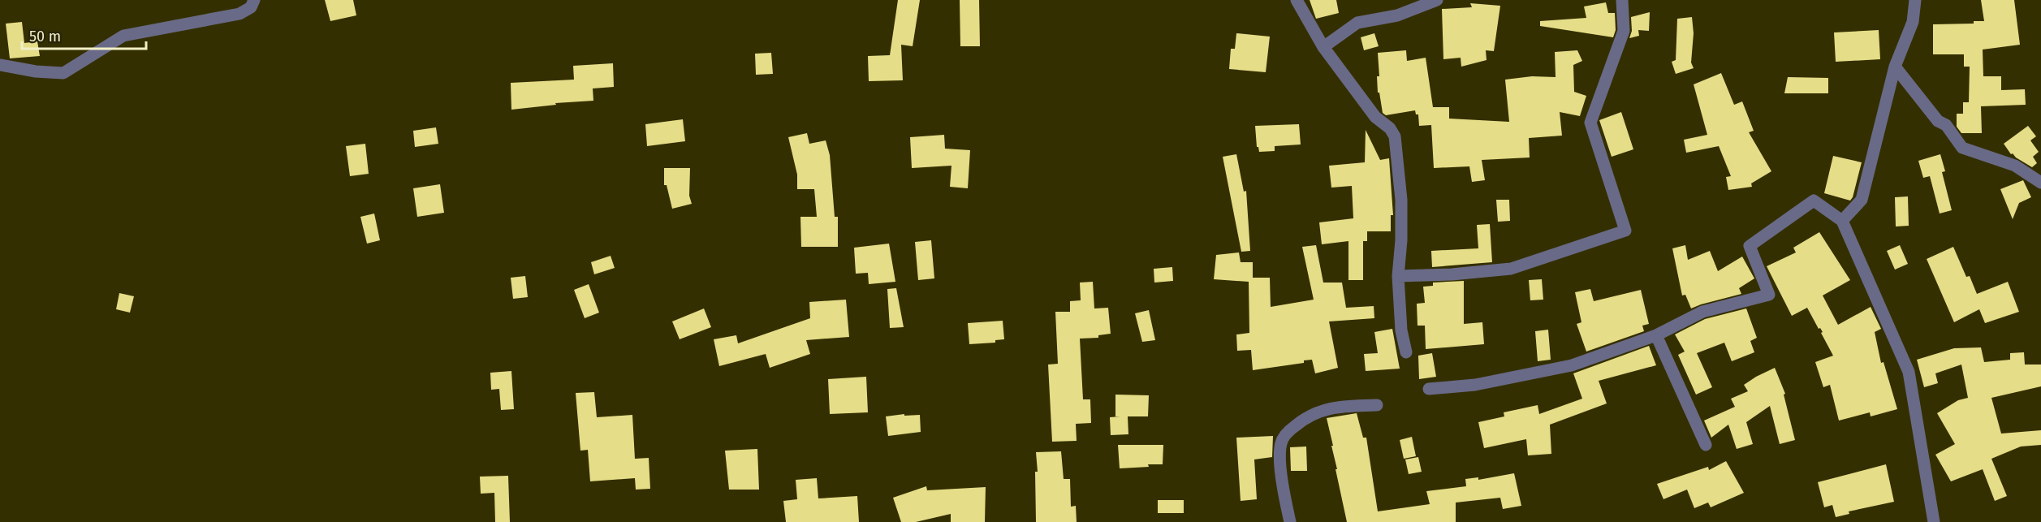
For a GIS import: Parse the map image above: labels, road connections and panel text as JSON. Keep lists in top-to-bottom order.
{
  "scale_bar": "50 m"
}
